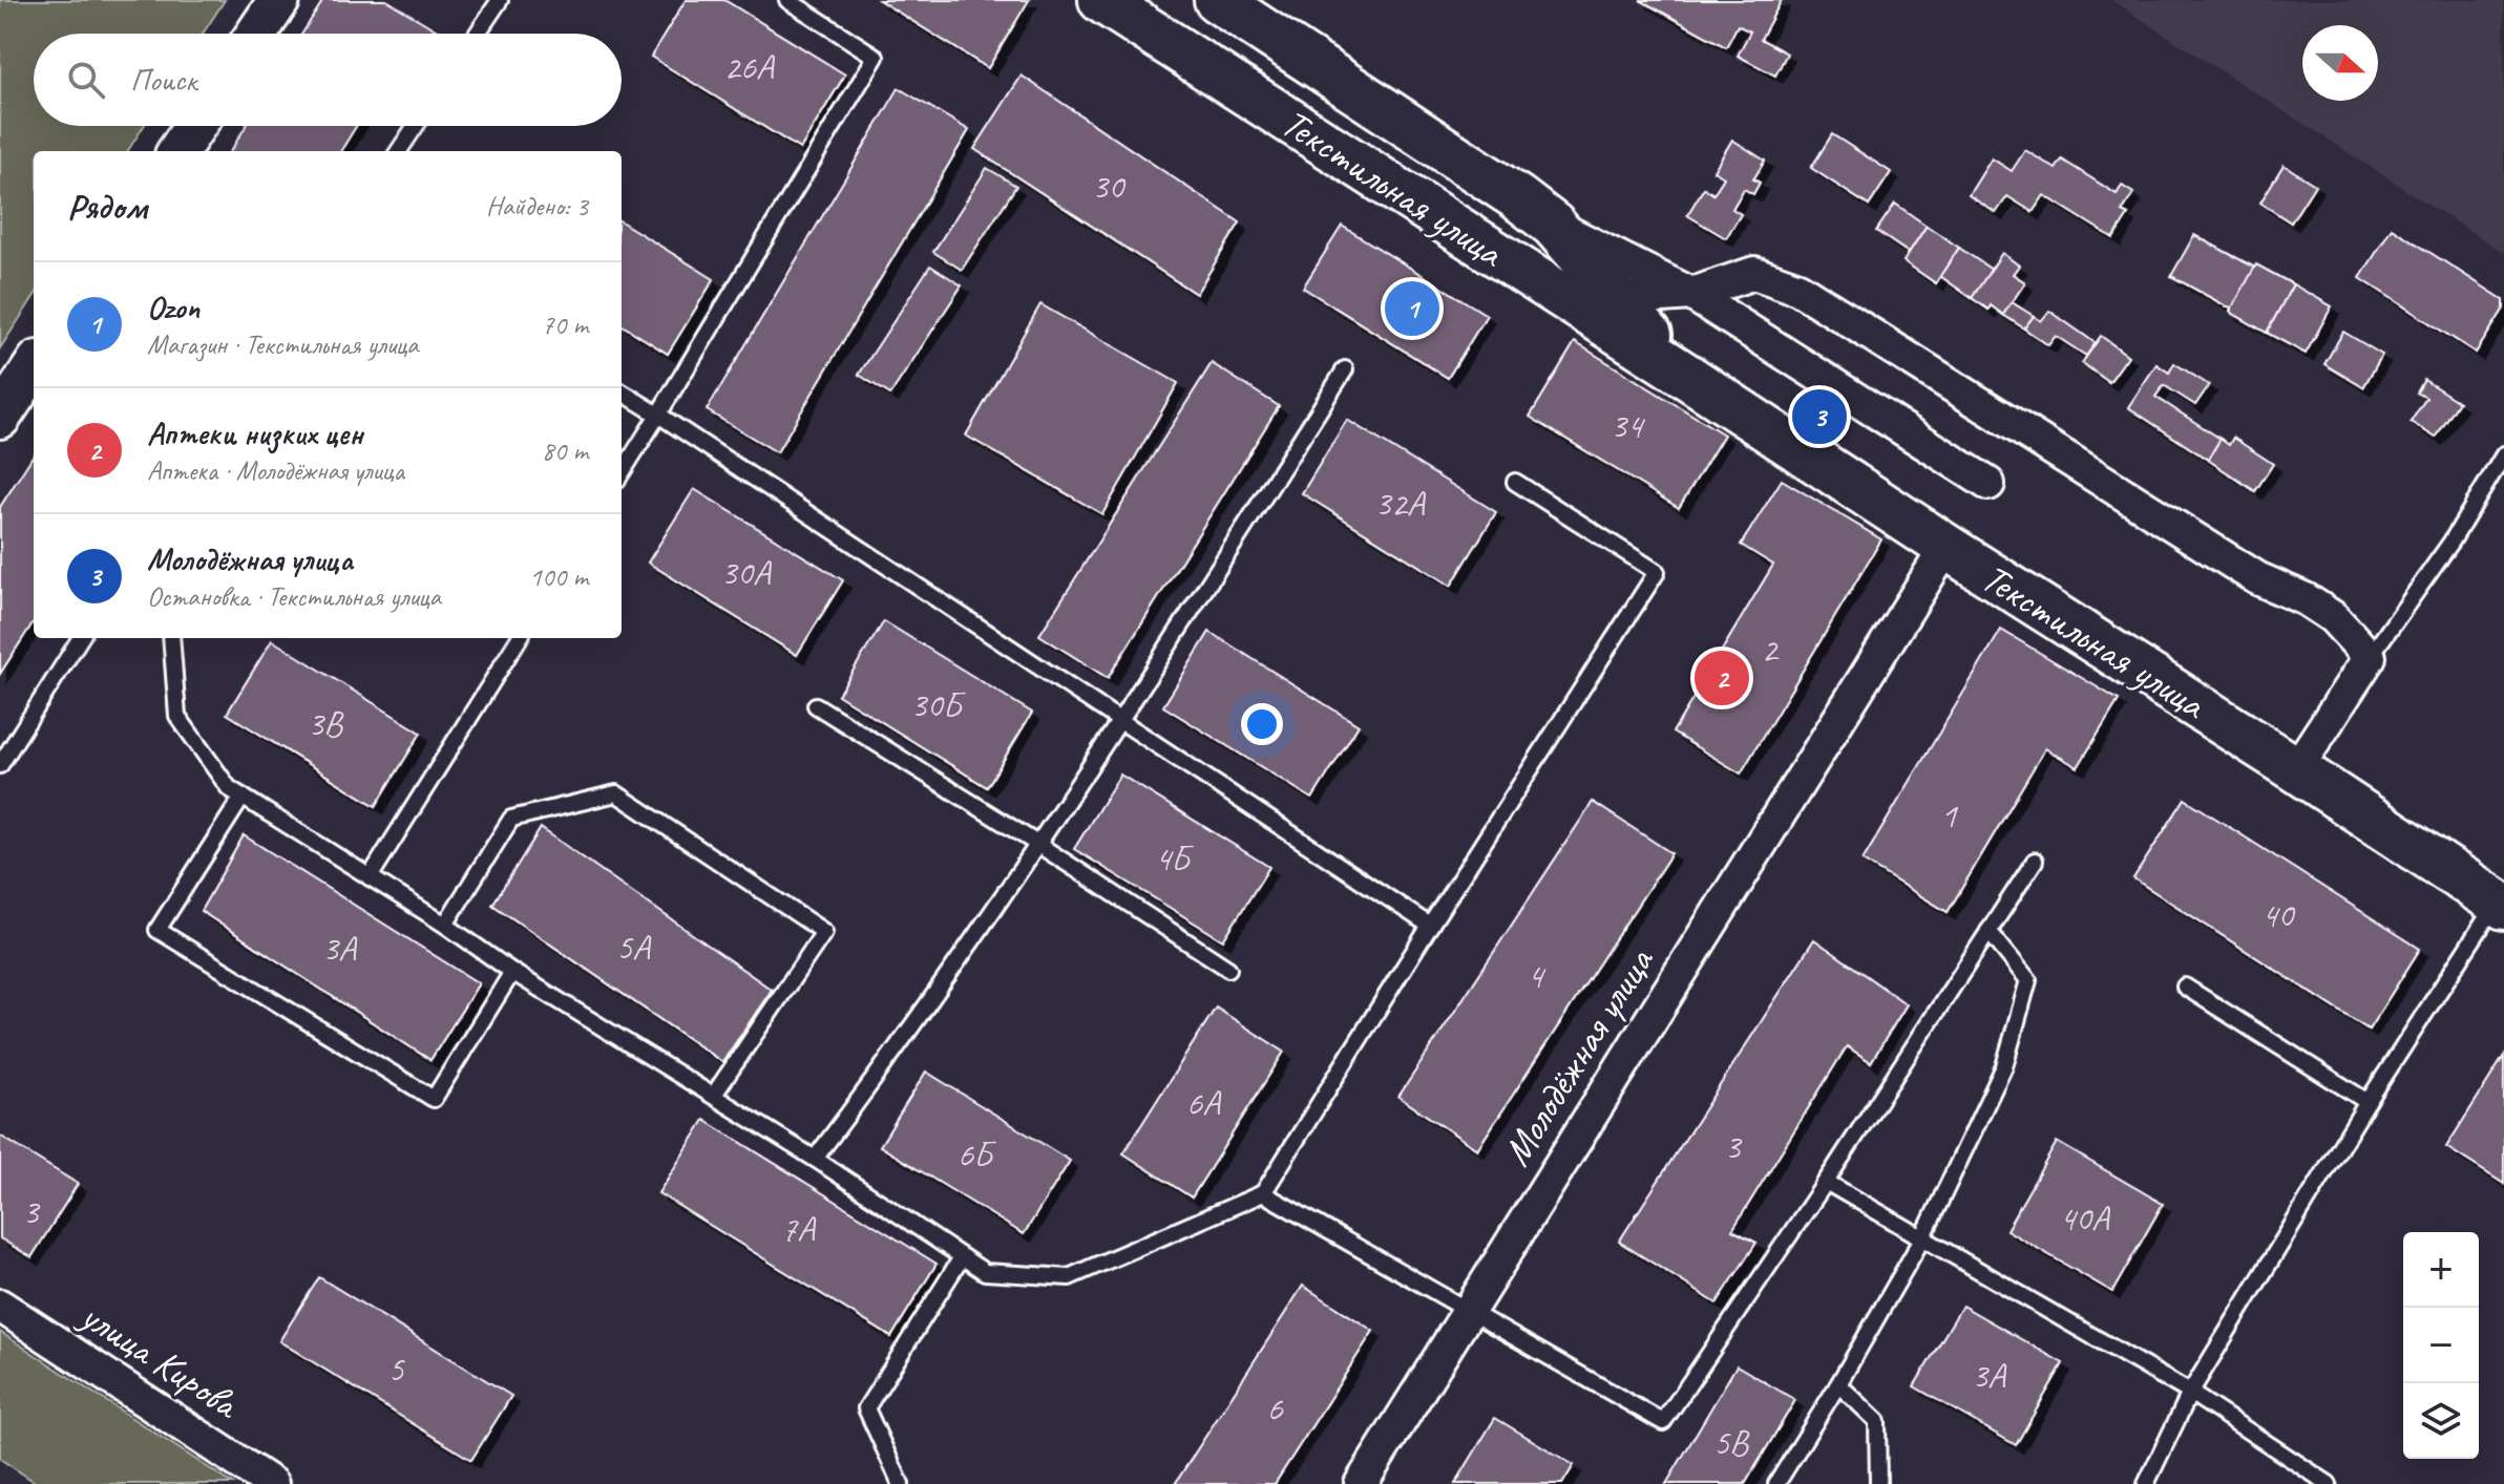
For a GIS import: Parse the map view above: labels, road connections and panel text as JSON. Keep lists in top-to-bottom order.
{
  "streets": {
    "main road": ["Текстильная улица"],
    "street": ["Молодёжная улица", "улица Кирова"]
  },
  "crossings": [
    ["Текстильная улица", "Молодёжная улица"]
  ],
  "house_numbers": [
    "26А",
    "30",
    "34",
    "32А",
    "30А",
    "2",
    "30Б",
    "3В",
    "1",
    "4Б",
    "40",
    "5А",
    "3А",
    "4",
    "6А",
    "3",
    "6Б",
    "3",
    "40А",
    "7А",
    "5",
    "3А",
    "6",
    "5В"
  ],
  "north": "right",
  "page": {
    "search": "Поиск",
    "heading": ["Рядом", "Найдено: 3"],
    "list": [
      {
        "mark": "1",
        "name": "Ozon",
        "note": "Магазин · Текстильная улица",
        "value": "70 m"
      },
      {
        "mark": "2",
        "name": "Аптеки низких цен",
        "note": "Аптека · Молодёжная улица",
        "value": "80 m"
      },
      {
        "mark": "3",
        "name": "Молодёжная улица",
        "note": "Остановка · Текстильная улица",
        "value": "100 m"
      }
    ],
    "pins": ["1", "3", "2"],
    "map_buttons": ["+", "−"]
  }
}
